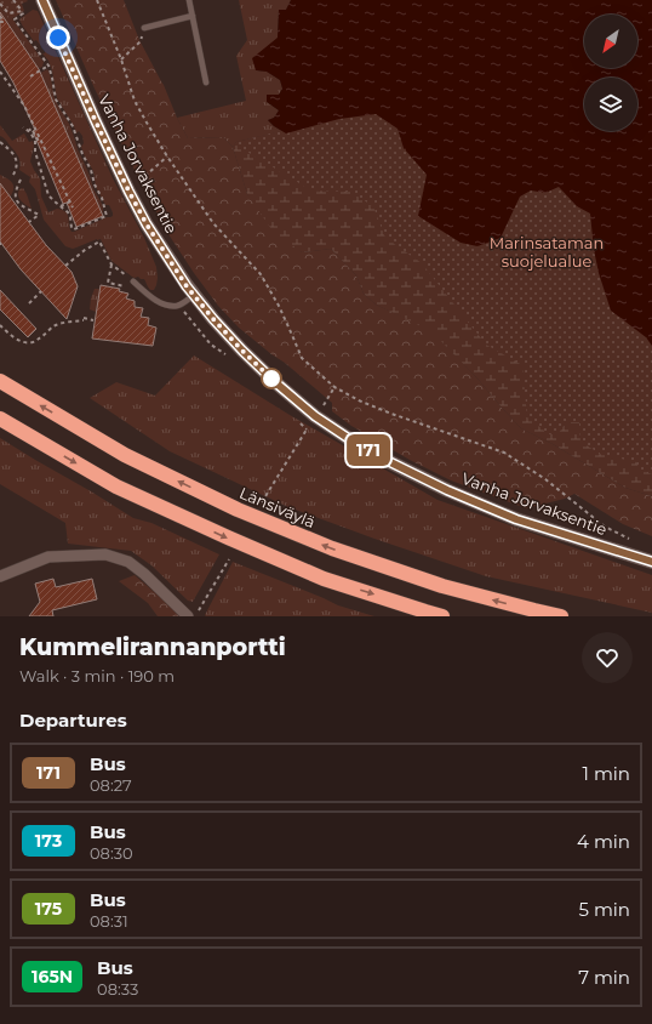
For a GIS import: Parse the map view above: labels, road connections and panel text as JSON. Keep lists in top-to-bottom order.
{
  "streets": {
    "highway": ["Länsiväylä"],
    "main road": ["Vanha Jorvaksentie"]
  },
  "parks": ["Marinsataman suojelualue"],
  "lines": ["bus line 171"],
  "north": "bottom left",
  "page": {
    "on_map": "171",
    "heading": [
      ["Kummelirannanportti", "Walk · 3 min · 190 m"],
      "Departures"
    ],
    "list": [
      {
        "mark": "171",
        "name": "Bus",
        "note": "08:27",
        "value": "1 min"
      },
      {
        "mark": "173",
        "name": "Bus",
        "note": "08:30",
        "value": "4 min"
      },
      {
        "mark": "175",
        "name": "Bus",
        "note": "08:31",
        "value": "5 min"
      },
      {
        "mark": "165N",
        "name": "Bus",
        "note": "08:33",
        "value": "7 min"
      }
    ]
  }
}
